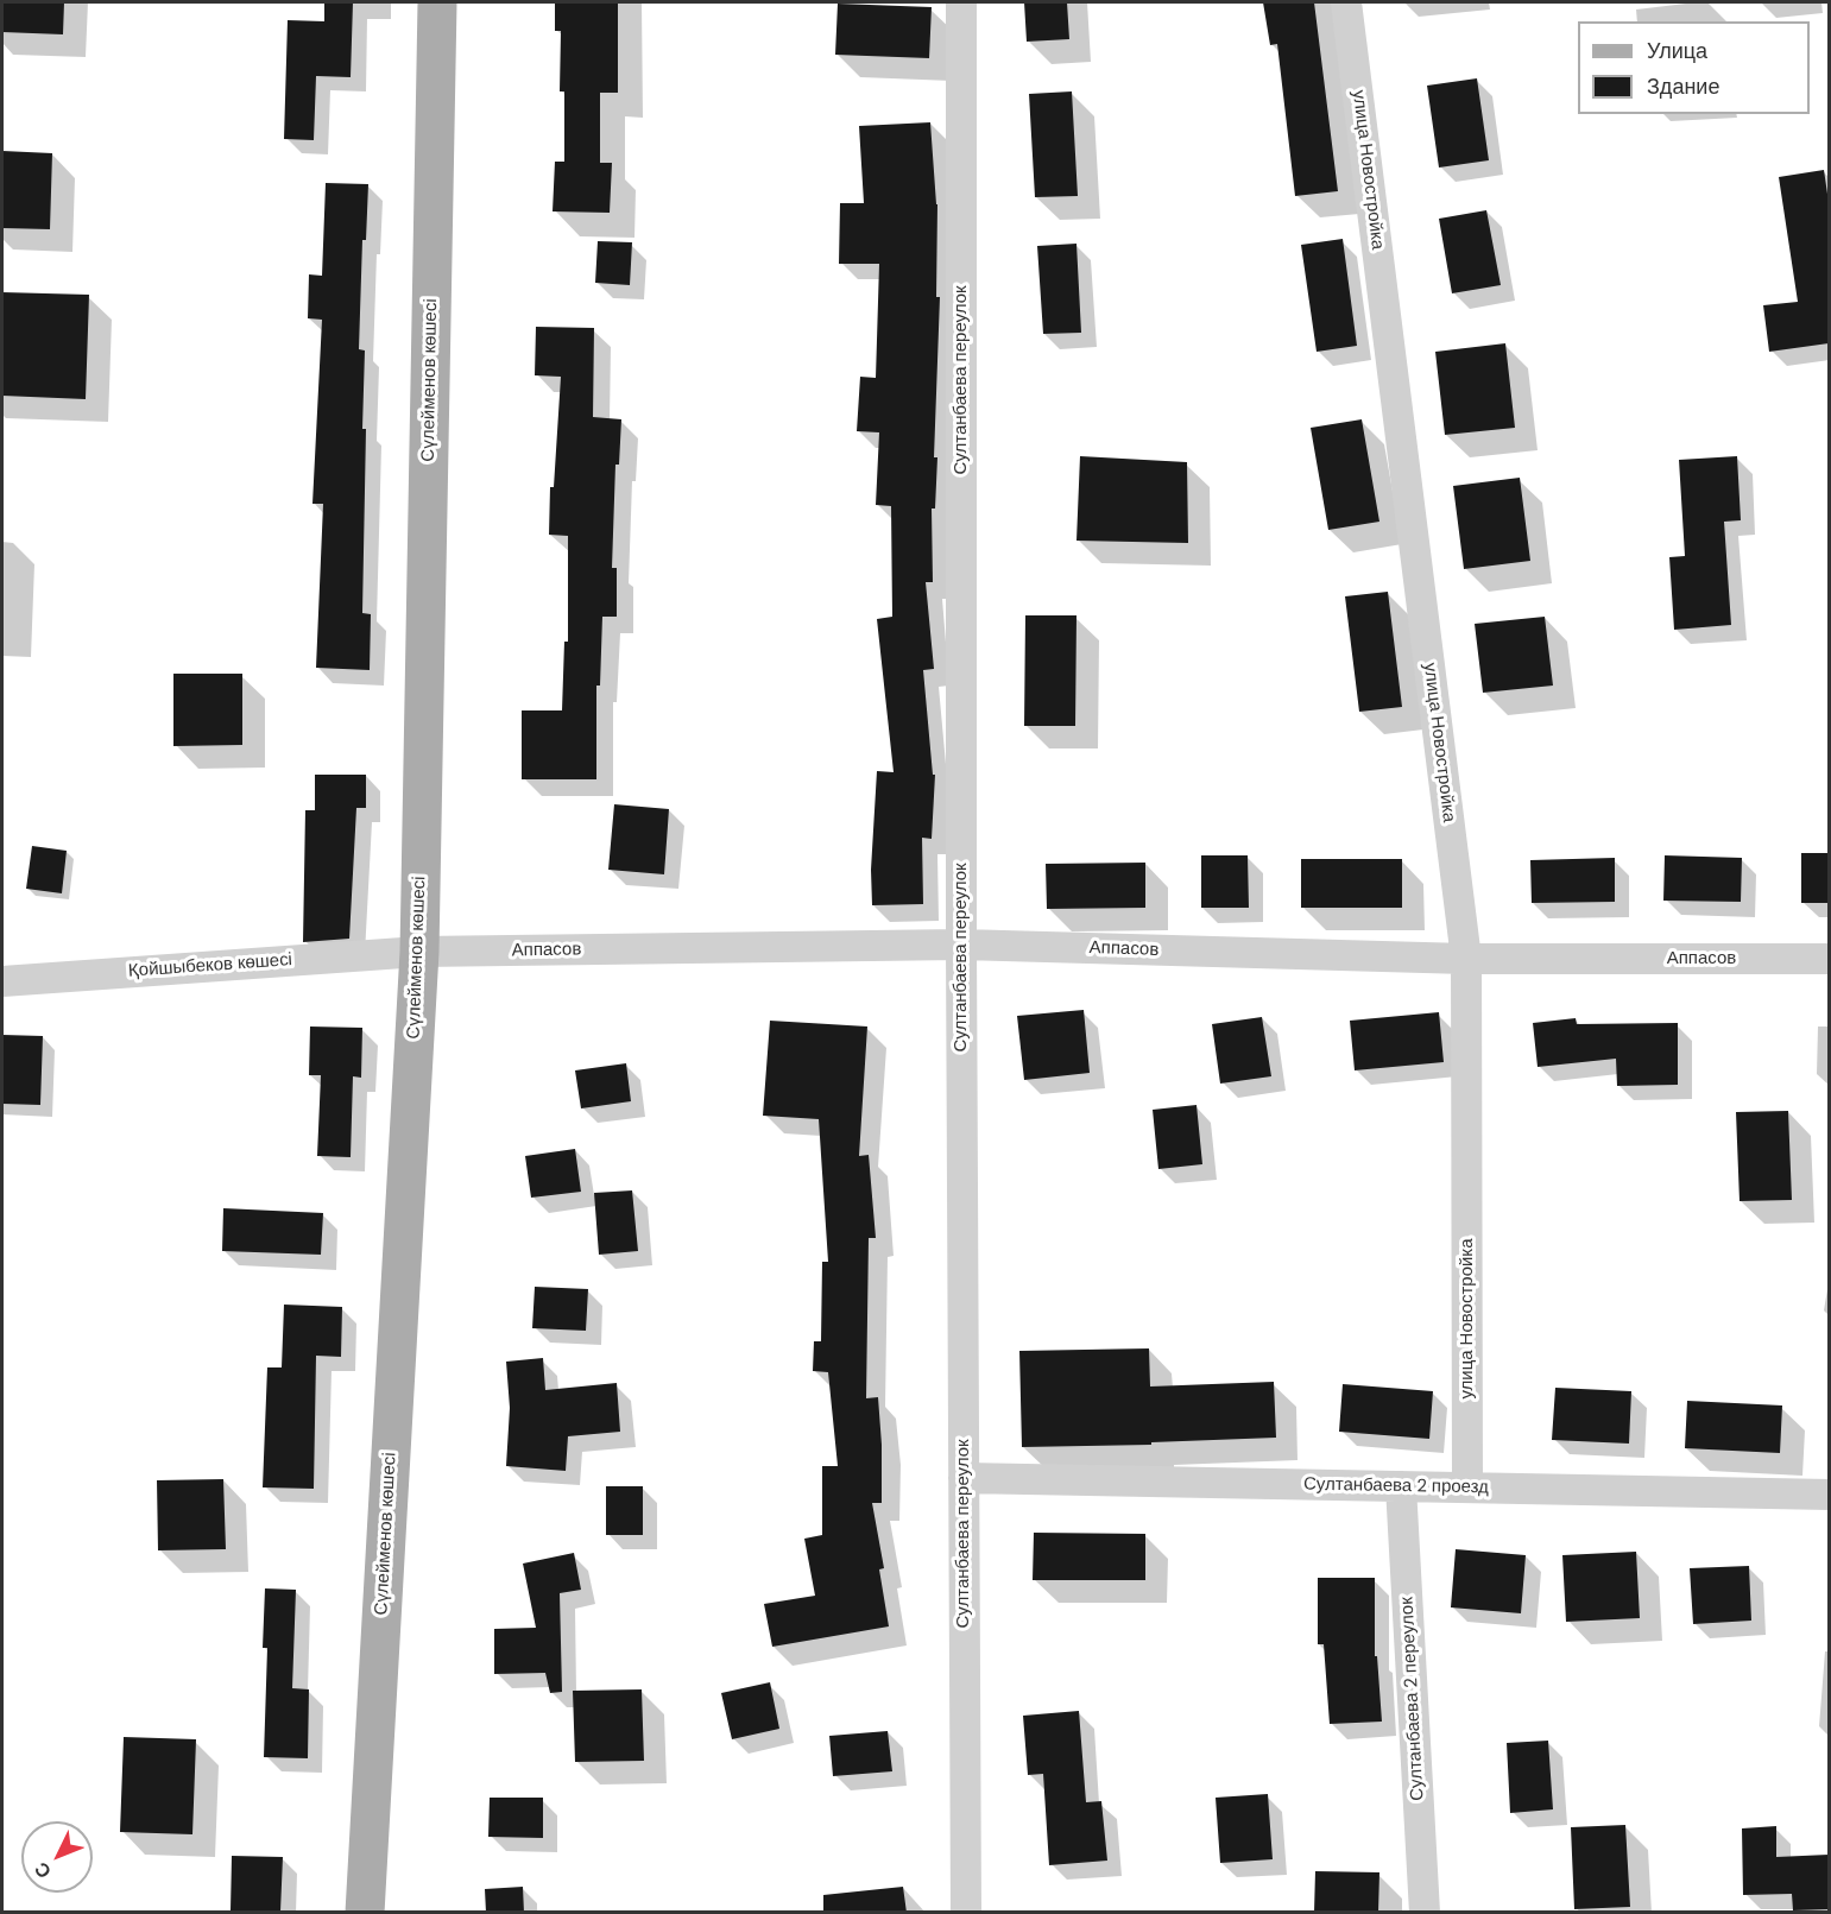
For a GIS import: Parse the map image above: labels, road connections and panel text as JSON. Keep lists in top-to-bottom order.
{
  "streets": {
    "main road": ["Сүлейменов көшесі"],
    "street": [
      "улица Новостройка",
      "Султанбаева переулок",
      "Аппасов",
      "Қойшыбеков көшесі",
      "Султанбаева 2 проезд",
      "Султанбаева 2 переулок"
    ]
  },
  "crossings": [
    ["улица Новостройка", "Аппасов"],
    ["улица Новостройка", "Султанбаева 2 проезд"],
    ["Сүлейменов көшесі", "Аппасов"],
    ["Сүлейменов көшесі", "Қойшыбеков көшесі"],
    ["Султанбаева переулок", "Аппасов"],
    ["Султанбаева переулок", "Султанбаева 2 проезд"],
    ["Аппасов", "Қойшыбеков көшесі"],
    ["Султанбаева 2 проезд", "Султанбаева 2 переулок"]
  ],
  "legend": ["Улица", "Здание"],
  "north": "bottom left"
}
